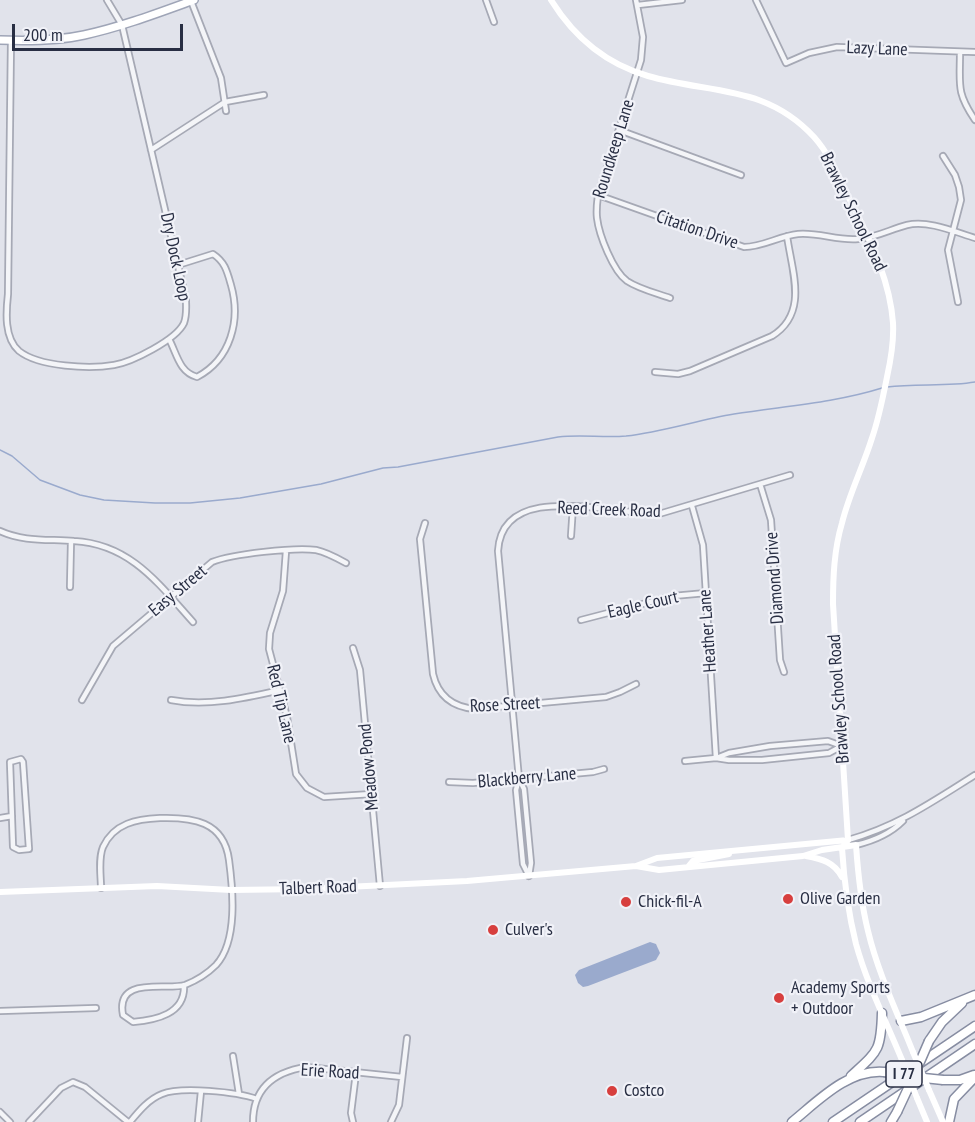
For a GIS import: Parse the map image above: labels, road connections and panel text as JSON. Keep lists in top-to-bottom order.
{
  "streets": {
    "highway": ["I 77"],
    "main road": ["Brawley School Road", "Talbert Road"],
    "street": [
      "Lazy Lane",
      "Roundkeep Lane",
      "Citation Drive",
      "Dry Dock Loop",
      "Reed Creek Road",
      "Diamond Drive",
      "Easy Street",
      "Eagle Court",
      "Heather Lane",
      "Red Tip Lane",
      "Rose Street",
      "Meadow Pond",
      "Blackberry Lane",
      "Erie Road"
    ]
  },
  "crossings": [
    ["Roundkeep Lane", "Brawley School Road"],
    ["Roundkeep Lane", "Citation Drive"],
    ["Brawley School Road", "Citation Drive"],
    ["Brawley School Road", "Talbert Road"],
    ["Reed Creek Road", "Diamond Drive"],
    ["Reed Creek Road", "Heather Lane"],
    ["Reed Creek Road", "Rose Street"],
    ["Reed Creek Road", "Blackberry Lane"],
    ["Reed Creek Road", "Talbert Road"],
    ["Easy Street", "Red Tip Lane"],
    ["Eagle Court", "Heather Lane"],
    ["Red Tip Lane", "Meadow Pond"],
    ["Meadow Pond", "Talbert Road"]
  ],
  "places": [
    "Olive Garden",
    "Chick-fil-A",
    "Culver's",
    "Academy Sports + Outdoor",
    "Costco"
  ],
  "scale_bar": "200 m"
}
